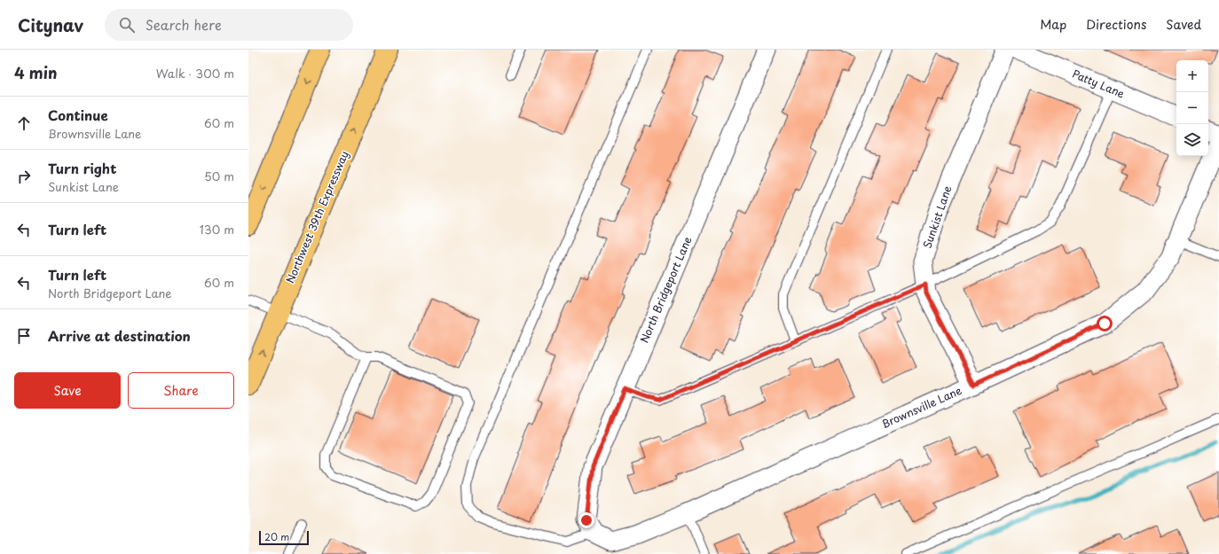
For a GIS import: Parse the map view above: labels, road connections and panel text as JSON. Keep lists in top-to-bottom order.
{
  "streets": {
    "highway": ["Northwest 39th Expressway"],
    "street": [
      "Patty Lane",
      "Sunkist Lane",
      "North Bridgeport Lane",
      "Brownsville Lane"
    ]
  },
  "crossings": [
    ["Sunkist Lane", "Brownsville Lane"],
    ["North Bridgeport Lane", "Brownsville Lane"]
  ],
  "scale_bar": "20 m",
  "page": {
    "header": "Citynav",
    "search": "Search here",
    "nav": ["Map", "Directions", "Saved"],
    "heading": ["4 min", "Walk · 300 m"],
    "map_buttons": ["+", "−"],
    "list": [
      ["Continue", "Brownsville Lane", "60 m"],
      ["Turn right", "Sunkist Lane", "50 m"],
      ["Turn left", "130 m"],
      ["Turn left", "North Bridgeport Lane", "60 m"],
      "Arrive at destination"
    ],
    "buttons": ["Save", "Share"],
    "scale": "20 m"
  }
}
